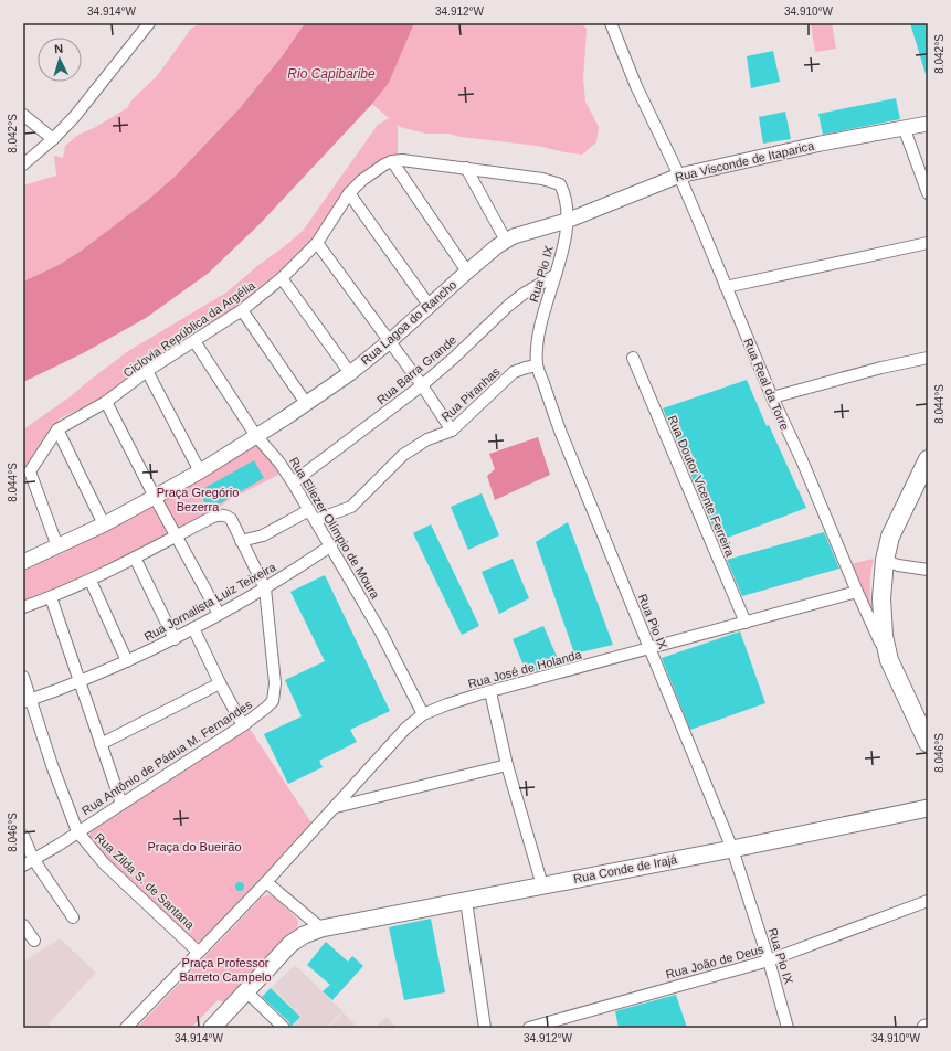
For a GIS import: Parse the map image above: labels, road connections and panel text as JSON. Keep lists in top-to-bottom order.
{
  "streets": {
    "main road": ["Rua Real da Torre", "Rua Conde de Irajá"],
    "street": [
      "Rua Visconde de Itaparica",
      "Rua Pio IX",
      "Rua Lagoa do Rancho",
      "Ciclovia República da Argélia",
      "Rua Barra Grande",
      "Rua Piranhas",
      "Rua Doutor Vicente Ferreira",
      "Rua Eliezer Olímpio de Moura",
      "Rua Jornalista Luiz Teixeira",
      "Rua José de Holanda",
      "Rua Antônio de Pádua M. Fernandes",
      "Rua Zilda S. de Santana",
      "Rua João de Deus"
    ]
  },
  "crossings": [
    ["Rua Visconde de Itaparica", "Rua Pio IX"],
    ["Rua Visconde de Itaparica", "Rua Lagoa do Rancho"],
    ["Rua Visconde de Itaparica", "Rua Real da Torre"],
    ["Rua Pio IX", "Rua Lagoa do Rancho"],
    ["Rua Pio IX", "Rua Barra Grande"],
    ["Rua Pio IX", "Rua Piranhas"],
    ["Rua Pio IX", "Rua José de Holanda"],
    ["Rua Pio IX", "Rua Conde de Irajá"],
    ["Rua Pio IX", "Rua João de Deus"],
    ["Rua Lagoa do Rancho", "Ciclovia República da Argélia"],
    ["Rua Lagoa do Rancho", "Rua Eliezer Olímpio de Moura"],
    ["Ciclovia República da Argélia", "Rua Eliezer Olímpio de Moura"],
    ["Rua Barra Grande", "Rua Eliezer Olímpio de Moura"],
    ["Rua Real da Torre", "Rua José de Holanda"],
    ["Rua Piranhas", "Rua Eliezer Olímpio de Moura"],
    ["Rua Doutor Vicente Ferreira", "Rua José de Holanda"],
    ["Rua Eliezer Olímpio de Moura", "Rua Jornalista Luiz Teixeira"],
    ["Rua Eliezer Olímpio de Moura", "Rua José de Holanda"],
    ["Rua Jornalista Luiz Teixeira", "Rua Antônio de Pádua M. Fernandes"],
    ["Rua Jornalista Luiz Teixeira", "Rua Zilda S. de Santana"],
    ["Rua José de Holanda", "Rua Zilda S. de Santana"],
    ["Rua Antônio de Pádua M. Fernandes", "Rua Zilda S. de Santana"]
  ],
  "water": ["Rio Capibaribe"],
  "parks": ["Praça Gregório Bezerra", "Praça do Bueirão", "Praça Professor Barreto Campelo"],
  "north": "top",
  "coordinates": [
    "34.914°W",
    "34.912°W",
    "34.910°W",
    "8.042°S",
    "8.044°S",
    "8.046°S"
  ]
}
